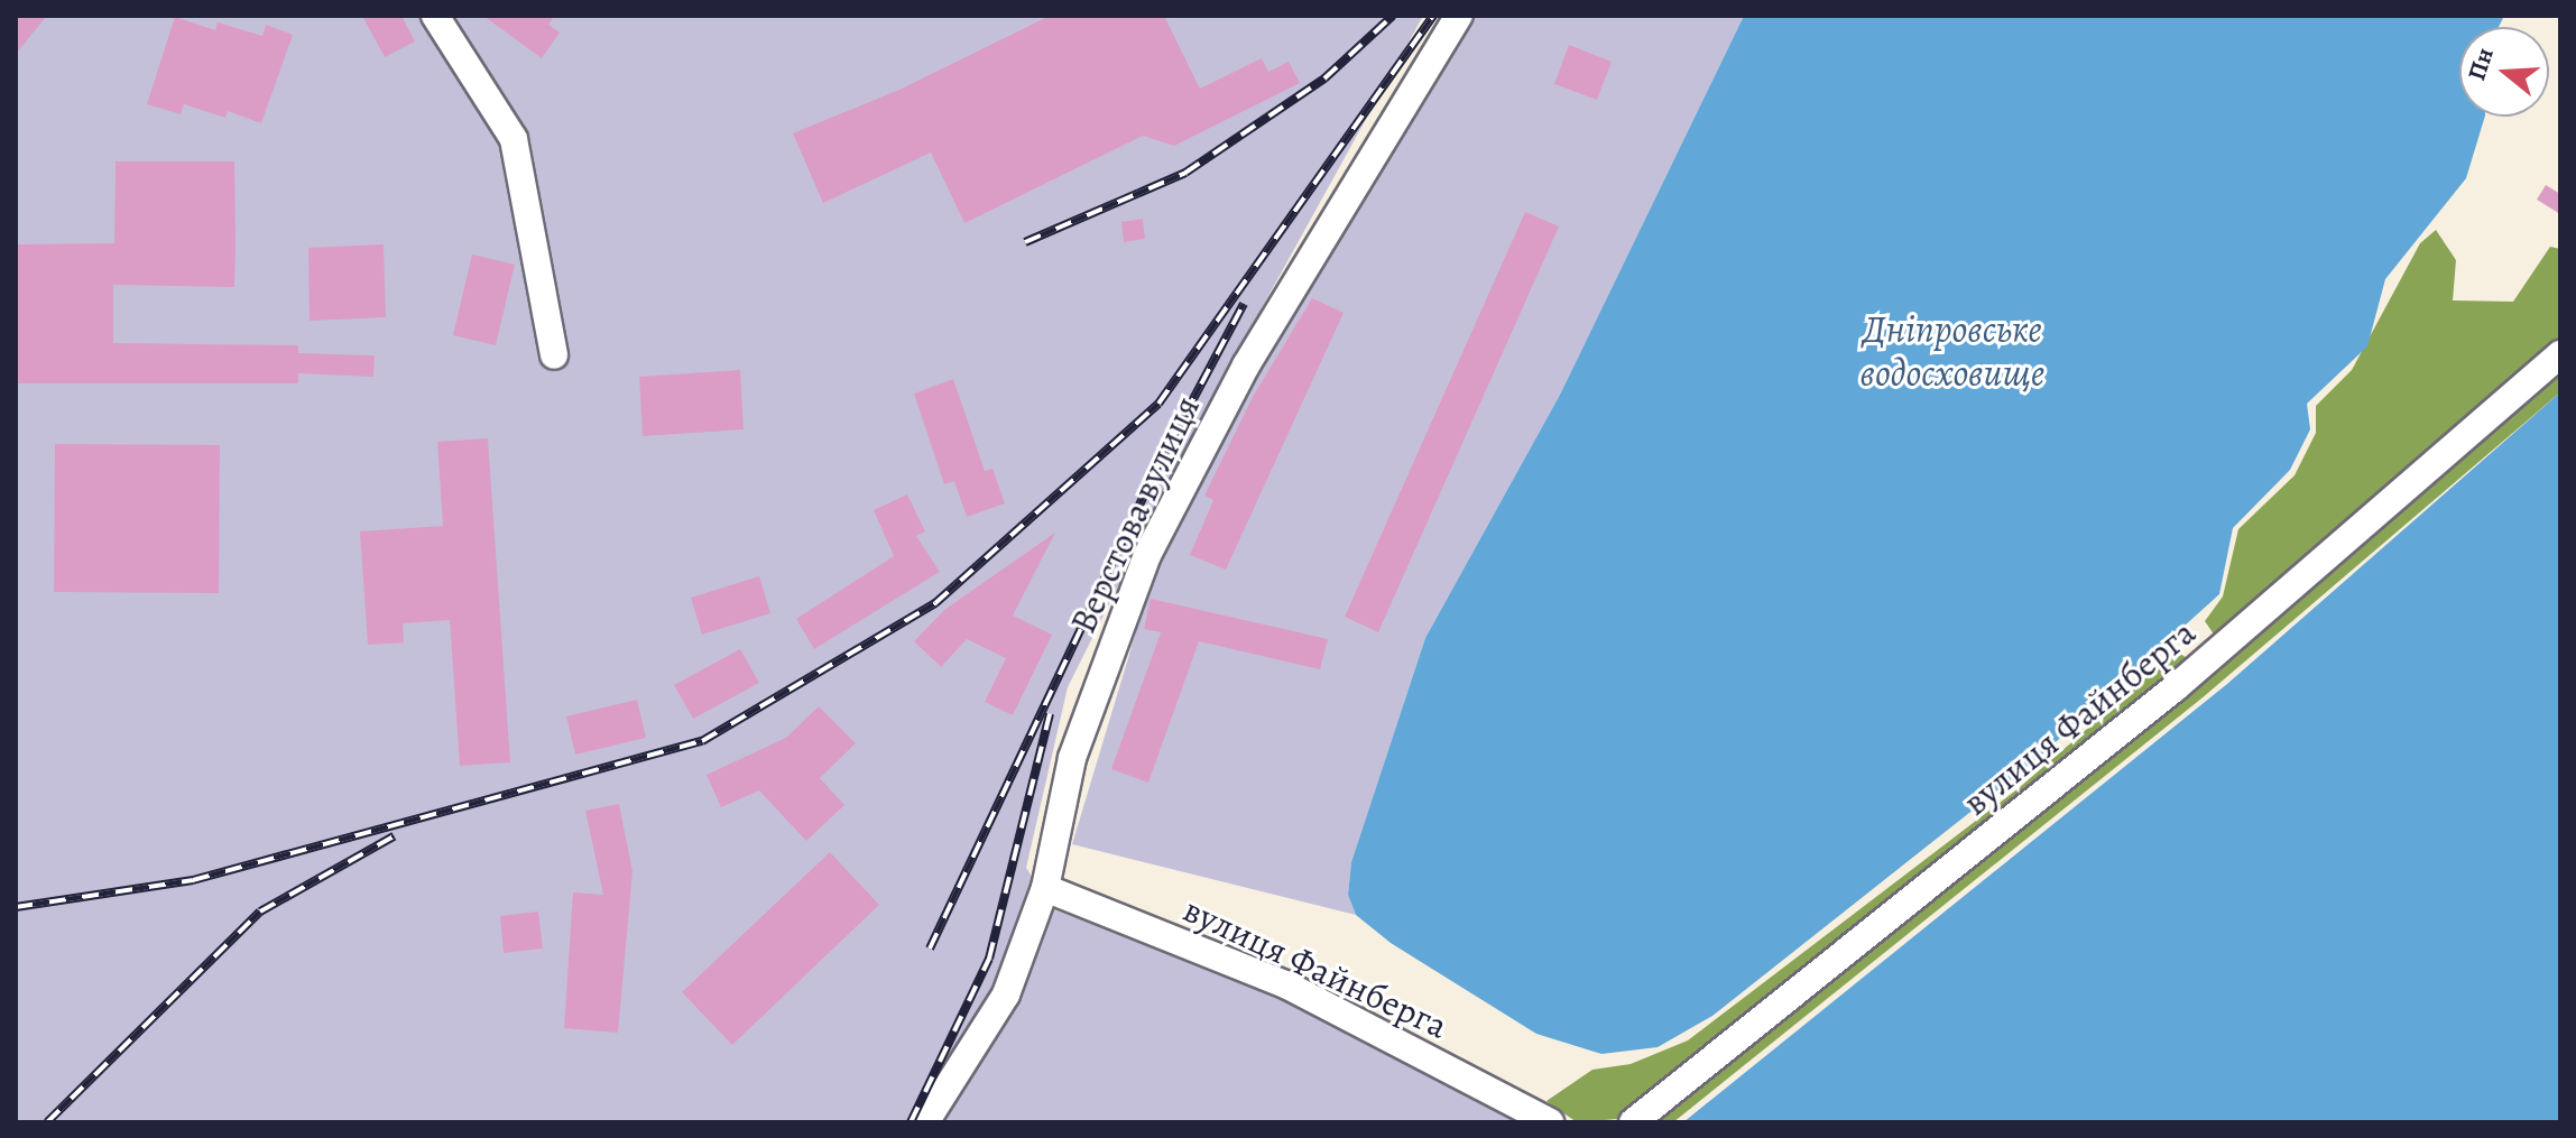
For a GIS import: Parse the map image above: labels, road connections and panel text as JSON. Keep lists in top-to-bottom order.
{
  "streets": {
    "street": ["Верстова вулиця", "вулиця Файнберга"]
  },
  "crossings": [
    ["Верстова вулиця", "вулиця Файнберга"]
  ],
  "water": ["Дніпровське водосховище"],
  "north": "left"
}
